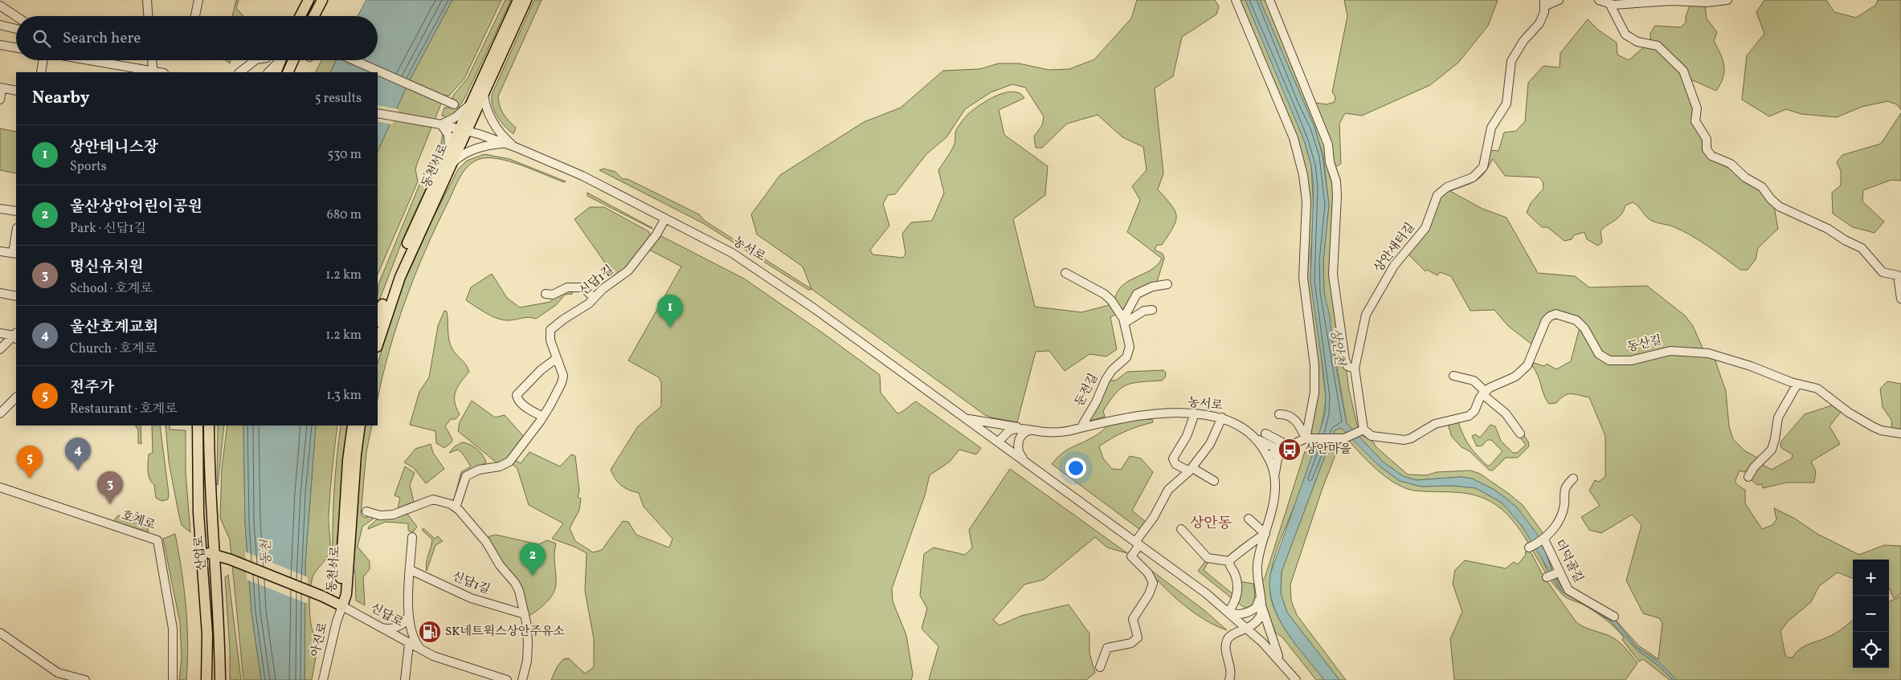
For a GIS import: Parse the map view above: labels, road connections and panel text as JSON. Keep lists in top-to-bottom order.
{
  "streets": {
    "main road": ["동천서로", "산업로", "신답로"],
    "street": [
      "상안새터길",
      "농서로",
      "신답1길",
      "동산길",
      "둔전길",
      "호계로",
      "더덕골길",
      "아진로"
    ]
  },
  "crossings": [
    ["동천서로", "농서로"],
    ["동천서로", "신답로"],
    ["동천서로", "아진로"],
    ["상안새터길", "동산길"],
    ["농서로", "신답1길"],
    ["농서로", "둔전길"],
    ["산업로", "신답로"],
    ["신답로", "아진로"]
  ],
  "districts": ["상안동"],
  "water": ["상안천", "동천"],
  "places": {
    "bus stop": ["상안마을"],
    "fuel station": ["SK네트윅스상안주유소"]
  },
  "page": {
    "search": "Search here",
    "heading": ["Nearby", "5 results"],
    "list": [
      {
        "mark": "1",
        "name": "상안테니스장",
        "note": "Sports",
        "value": "530 m"
      },
      {
        "mark": "2",
        "name": "울산상안어린이공원",
        "note": "Park · 신답1길",
        "value": "680 m"
      },
      {
        "mark": "3",
        "name": "명신유치원",
        "note": "School · 호계로",
        "value": "1.2 km"
      },
      {
        "mark": "4",
        "name": "울산호계교회",
        "note": "Church · 호계로",
        "value": "1.2 km"
      },
      {
        "mark": "5",
        "name": "전주가",
        "note": "Restaurant · 호계로",
        "value": "1.3 km"
      }
    ],
    "pins": [
      "1",
      "4",
      "5",
      "3",
      "2"
    ],
    "map_buttons": ["+", "−"]
  }
}
